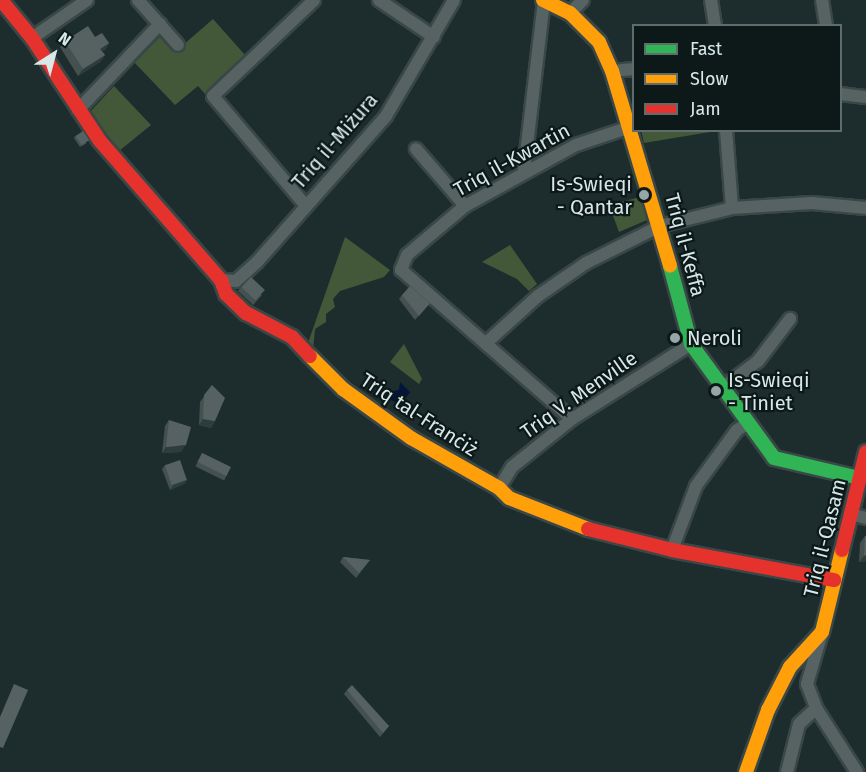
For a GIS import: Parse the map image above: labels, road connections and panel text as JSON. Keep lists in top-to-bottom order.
{
  "streets": {
    "street": [
      "Triq il-Miżura",
      "Triq il-Kwartin",
      "Triq il-Keffa",
      "Triq V. Menville",
      "Triq tal-Franċiż",
      "Triq il-Qasam"
    ]
  },
  "crossings": [
    ["Triq il-Miżura", "Triq tal-Franċiż"],
    ["Triq il-Kwartin", "Triq il-Keffa"],
    ["Triq il-Keffa", "Triq V. Menville"],
    ["Triq il-Keffa", "Triq il-Qasam"],
    ["Triq V. Menville", "Triq tal-Franċiż"],
    ["Triq tal-Franċiż", "Triq il-Qasam"]
  ],
  "places": ["Is-Swieqi - Qantar", "Neroli", "Is-Swieqi - Tiniet"],
  "legend": ["Fast", "Slow", "Jam"],
  "north": "top right"
}
